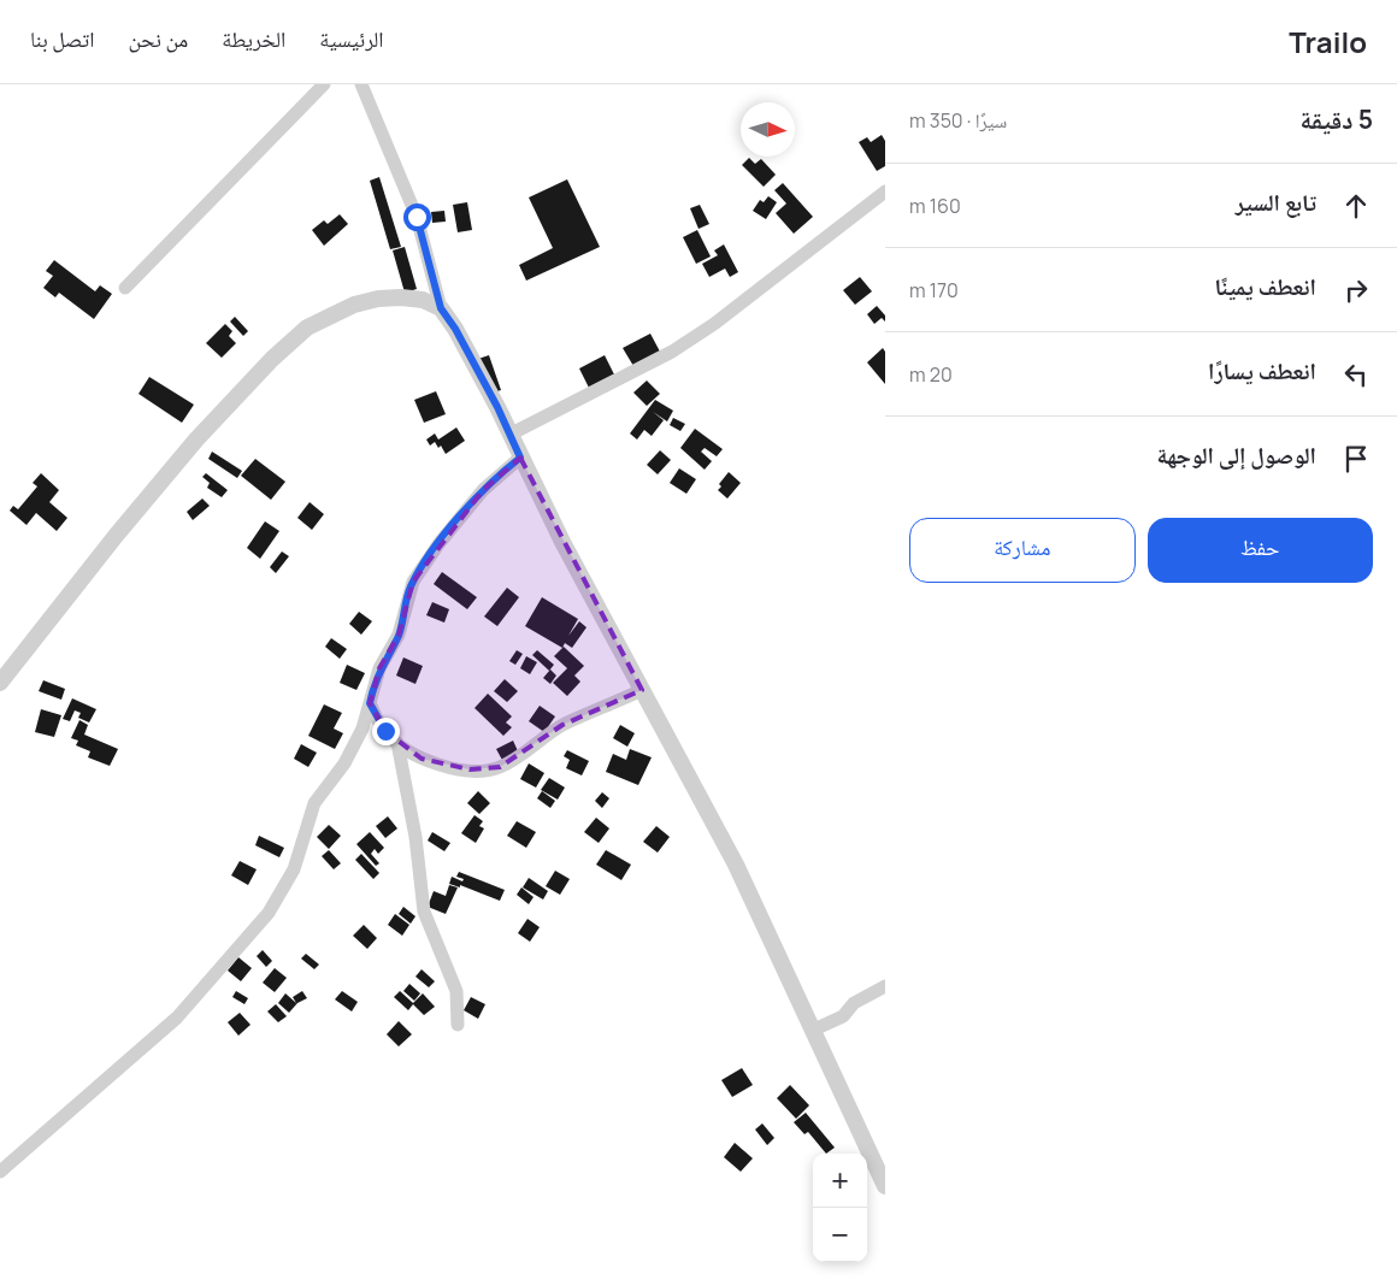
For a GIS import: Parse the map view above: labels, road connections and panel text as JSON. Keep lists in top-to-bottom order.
{
  "north": "right",
  "page": {
    "header": "Trailo",
    "nav": [
      "الرئيسية",
      "الخريطة",
      "من نحن",
      "اتصل بنا"
    ],
    "heading": ["5 دقيقة", "سيرًا · 350 m"],
    "list": [
      ["تابع السير", "160 m"],
      ["انعطف يمينًا", "170 m"],
      ["انعطف يسارًا", "20 m"],
      "الوصول إلى الوجهة"
    ],
    "buttons": ["حفظ", "مشاركة"],
    "map_buttons": ["+", "−"]
  }
}
